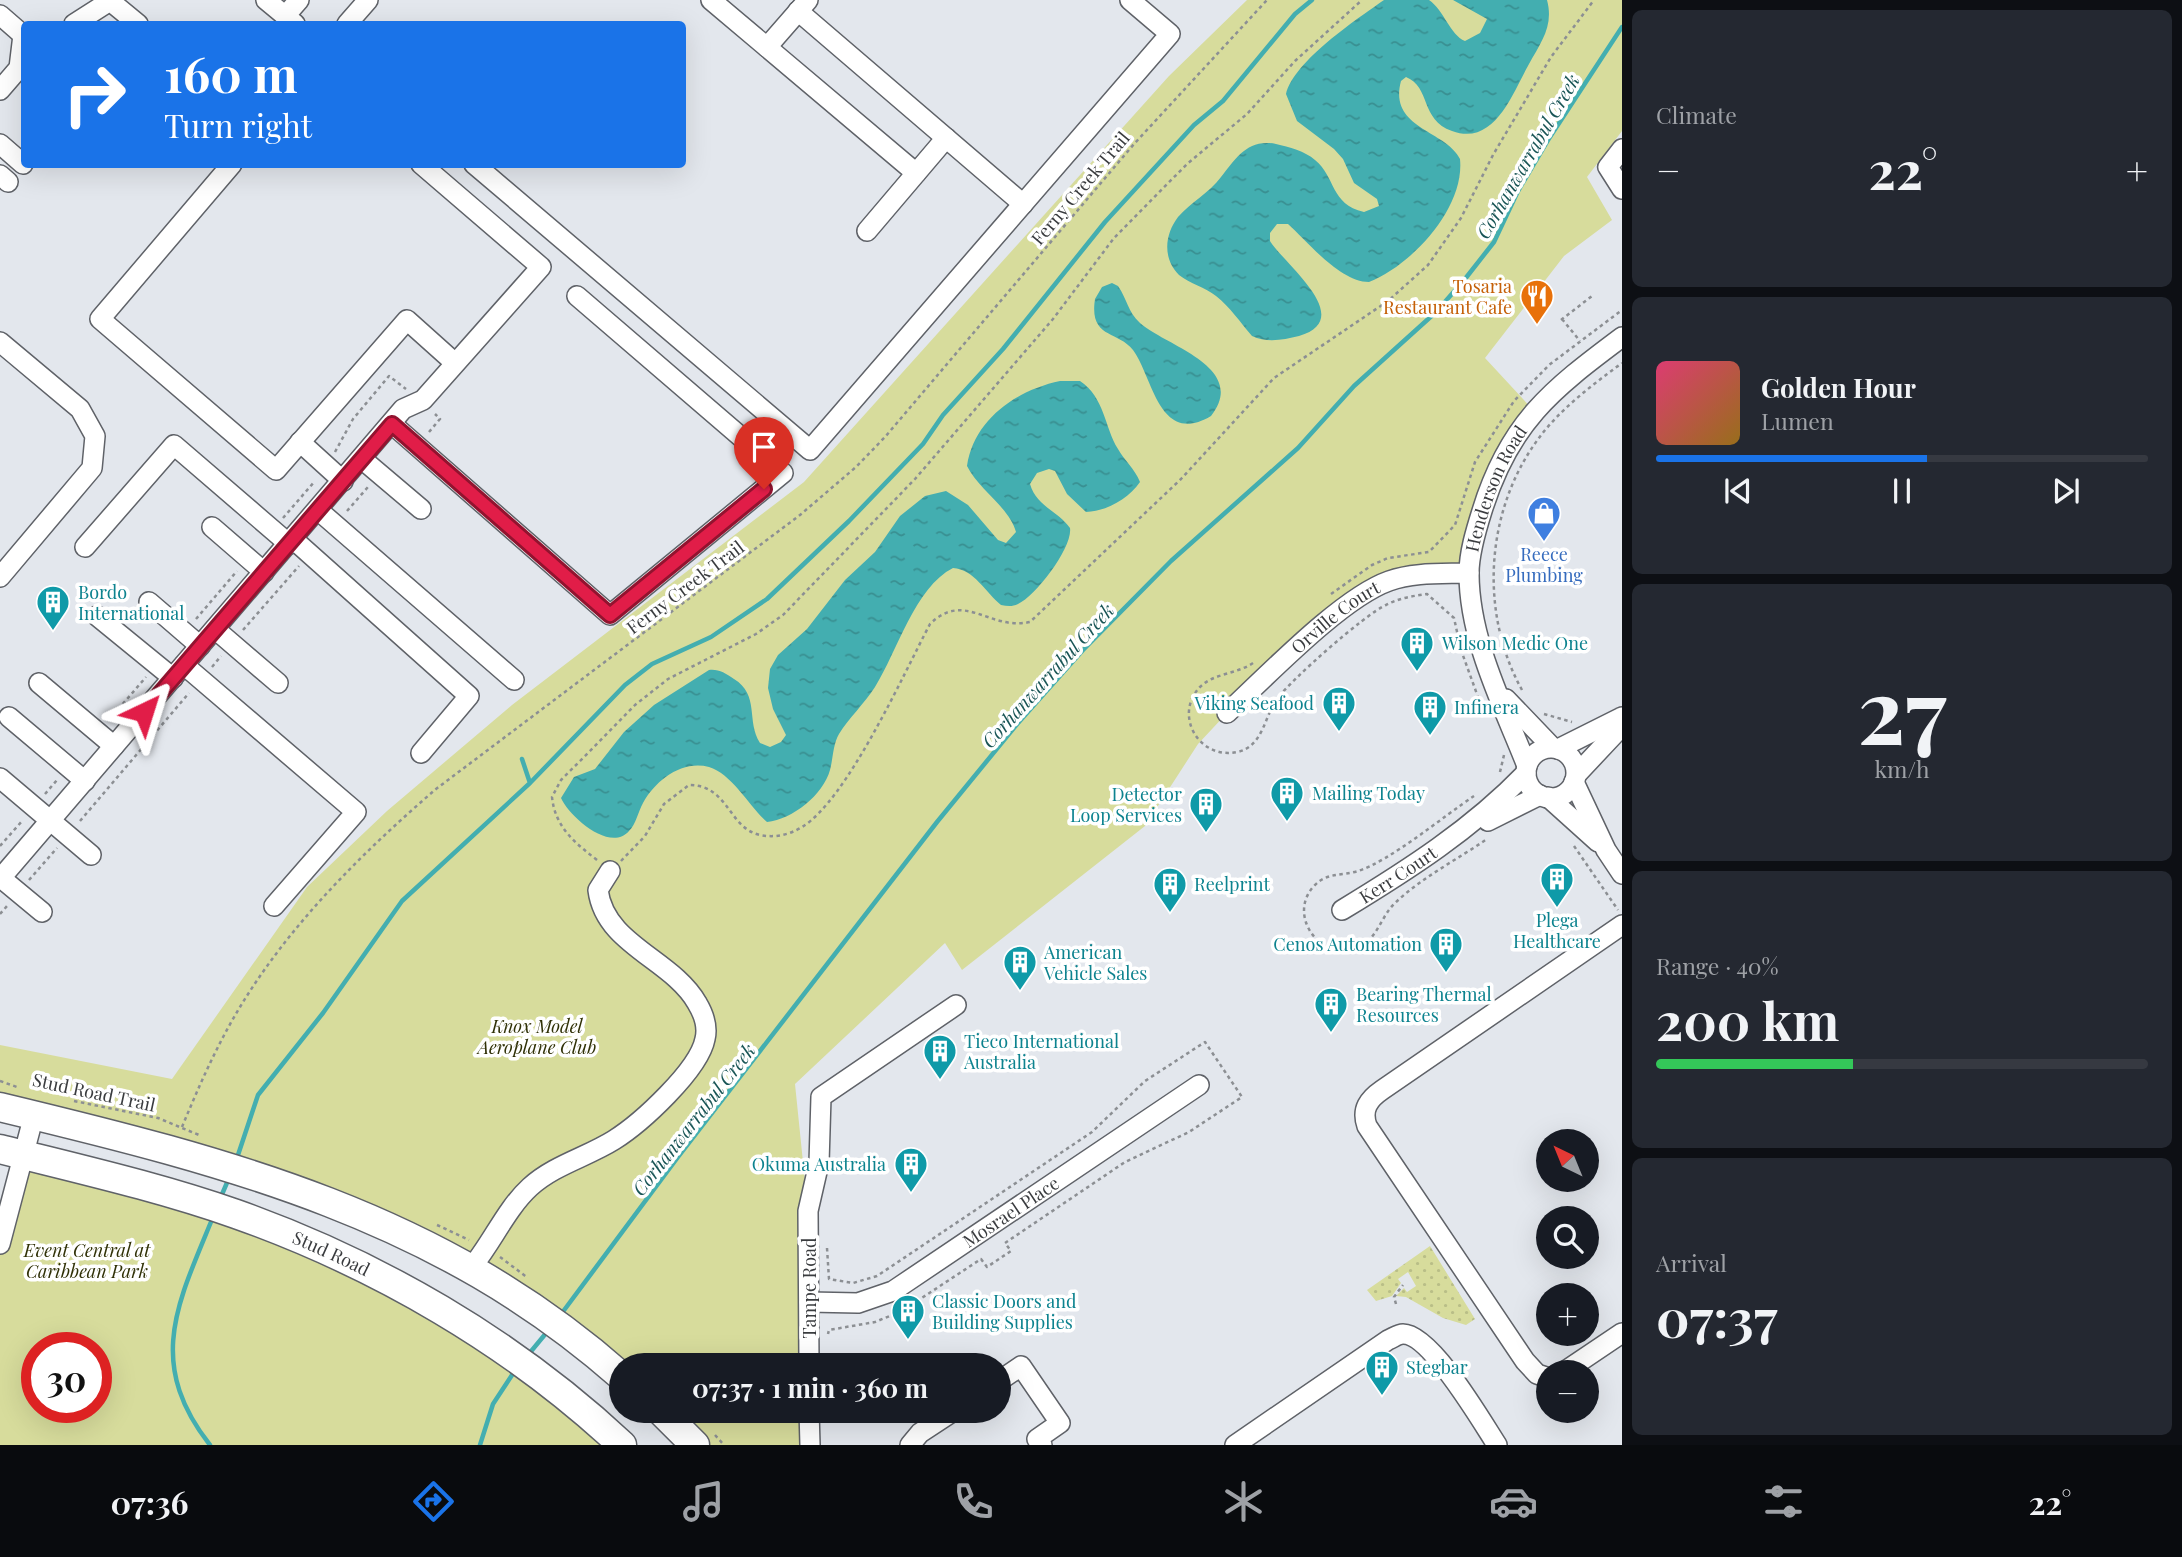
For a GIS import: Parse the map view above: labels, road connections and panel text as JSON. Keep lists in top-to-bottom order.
{
  "streets": {
    "highway": ["Stud Road"],
    "street": [
      "Henderson Road",
      "Orville Court",
      "Kerr Court",
      "Mosrael Place",
      "Tampe Road"
    ],
    "path": ["Ferny Creek Trail", "Stud Road Trail"]
  },
  "crossings": [
    ["Ferny Creek Trail", "Stud Road Trail"],
    ["Henderson Road", "Orville Court"],
    ["Henderson Road", "Kerr Court"],
    ["Mosrael Place", "Tampe Road"]
  ],
  "water": ["Corhanwarrabul Creek"],
  "parks": ["Knox Model Aeroplane Club", "Event Central at Caribbean Park"],
  "places": {
    "restaurant": ["Tosaria Restaurant Cafe"],
    "shop": ["Reece Plumbing"],
    "building": [
      "Bordo International",
      "Wilson Medic One",
      "Viking Seafood",
      "Infinera",
      "Mailing Today",
      "Detector Loop Services",
      "Plega Healthcare",
      "Reelprint",
      "Cenos Automation",
      "American Vehicle Sales",
      "Bearing Thermal Resources",
      "Tieco International Australia",
      "Okuma Australia",
      "Classic Doors and Building Supplies",
      "Stegbar"
    ]
  },
  "north": "top left",
  "page": {
    "tile": [
      "Climate",
      ["27", "km/h"],
      ["Range · 40%", "200 km"],
      ["Arrival", "07:37"]
    ],
    "turn": ["160 m", "Turn right"],
    "heat": ["−", "22°", "+"],
    "song": ["Golden Hour", "Lumen"],
    "map_buttons": ["+", "−"],
    "limit": "30",
    "trip": "07:37 · 1 min · 360 m",
    "tabs": ["07:36", "22°"]
  }
}
